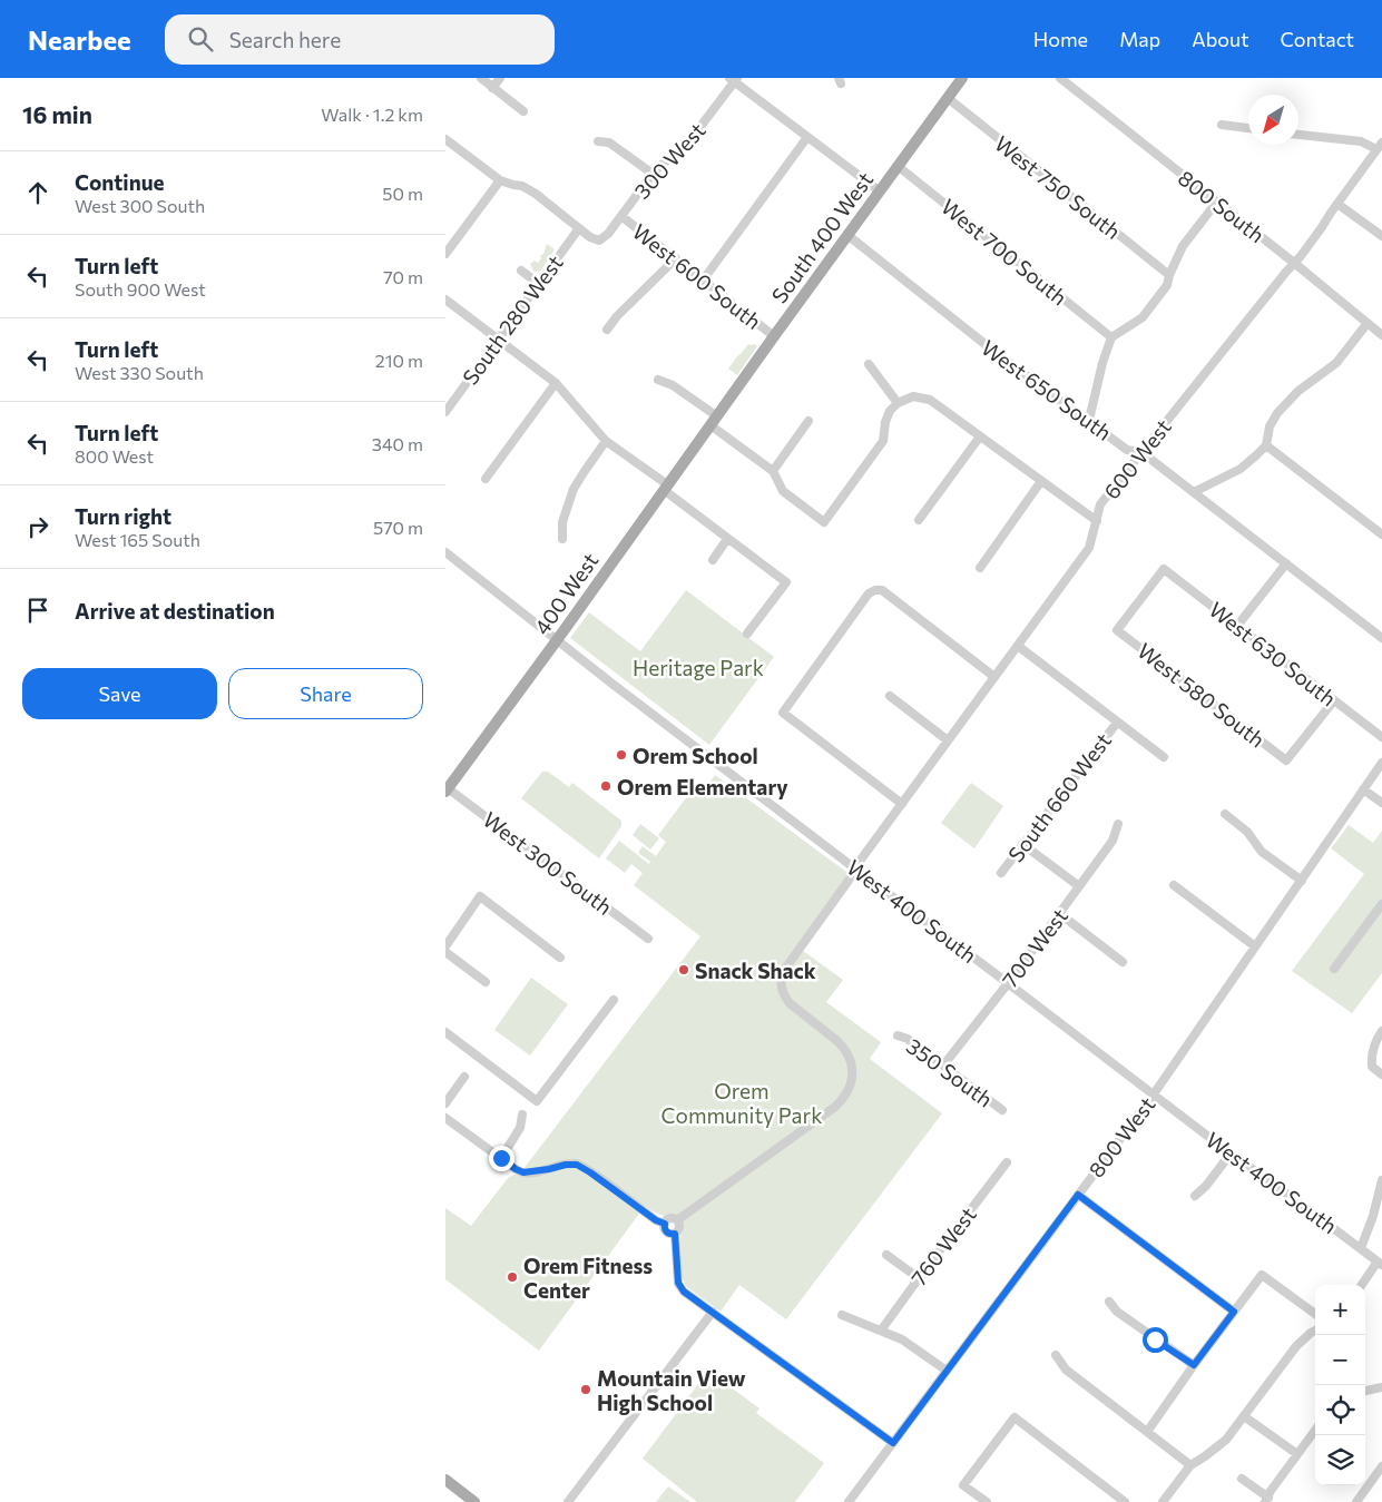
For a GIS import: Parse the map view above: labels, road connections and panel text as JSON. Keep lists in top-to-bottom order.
{
  "streets": {
    "main road": ["South 400 West", "400 West"],
    "street": [
      "300 West",
      "West 750 South",
      "800 South",
      "West 700 South",
      "West 600 South",
      "South 280 West",
      "West 650 South",
      "600 West",
      "West 630 South",
      "West 580 South",
      "South 660 West",
      "West 300 South",
      "West 400 South",
      "700 West",
      "350 South",
      "800 West",
      "760 West"
    ]
  },
  "crossings": [
    ["300 West", "West 600 South"],
    ["300 West", "South 280 West"],
    ["West 750 South", "South 400 West"],
    ["800 South", "600 West"],
    ["South 400 West", "West 700 South"],
    ["South 400 West", "West 600 South"],
    ["South 400 West", "West 650 South"],
    ["South 400 West", "400 West"],
    ["West 650 South", "600 West"],
    ["600 West", "West 400 South"],
    ["400 West", "West 300 South"],
    ["400 West", "West 400 South"],
    ["West 630 South", "West 580 South"],
    ["West 400 South", "700 West"],
    ["West 400 South", "800 West"],
    ["700 West", "350 South"]
  ],
  "parks": ["Heritage Park", "Orem Community Park"],
  "places": [
    "Orem School",
    "Orem Elementary",
    "Snack Shack",
    "Orem Fitness Center",
    "Mountain View High School"
  ],
  "north": "bottom left",
  "page": {
    "header": "Nearbee",
    "search": "Search here",
    "nav": [
      "Home",
      "Map",
      "About",
      "Contact"
    ],
    "heading": ["16 min", "Walk · 1.2 km"],
    "list": [
      ["Continue", "West 300 South", "50 m"],
      ["Turn left", "South 900 West", "70 m"],
      ["Turn left", "West 330 South", "210 m"],
      ["Turn left", "800 West", "340 m"],
      ["Turn right", "West 165 South", "570 m"],
      "Arrive at destination"
    ],
    "buttons": ["Save", "Share"],
    "map_buttons": ["+", "−"]
  }
}
